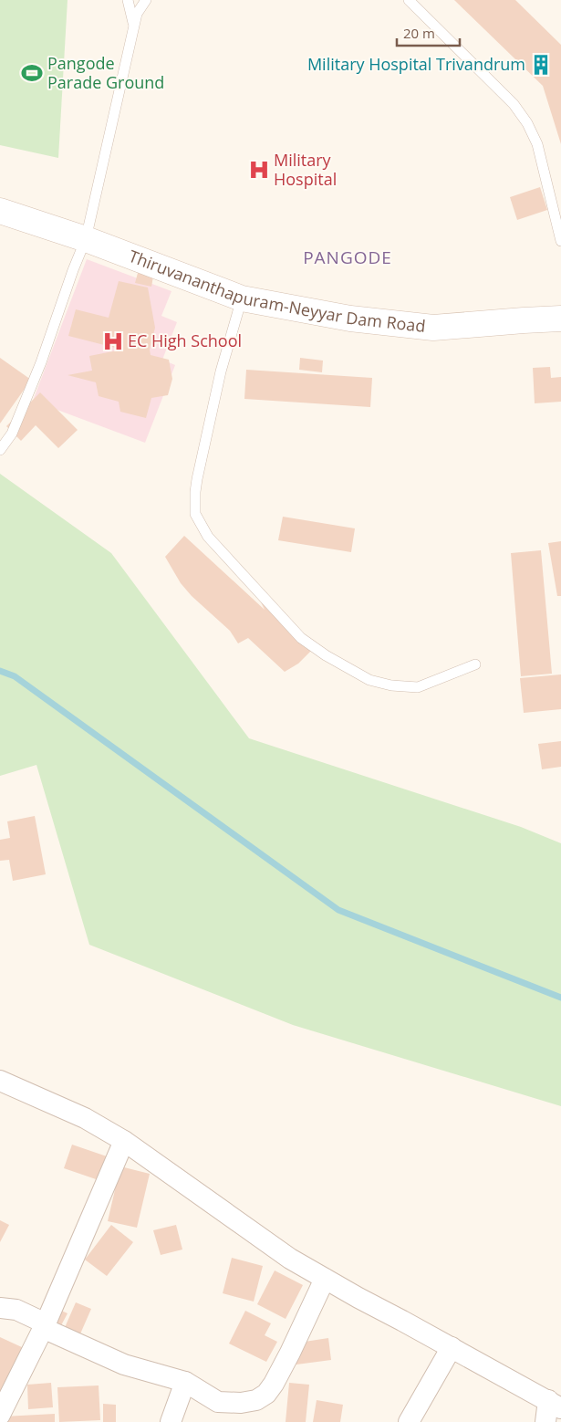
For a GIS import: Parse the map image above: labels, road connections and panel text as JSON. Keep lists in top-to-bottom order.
{
  "streets": {
    "main road": ["Thiruvananthapuram-Neyyar Dam Road"]
  },
  "districts": ["PANGODE"],
  "places": {
    "building": ["Military Hospital Trivandrum"],
    "sports": ["Pangode Parade Ground"],
    "hospital": ["Military Hospital", "EC High School"]
  },
  "scale_bar": "20 m"
}
